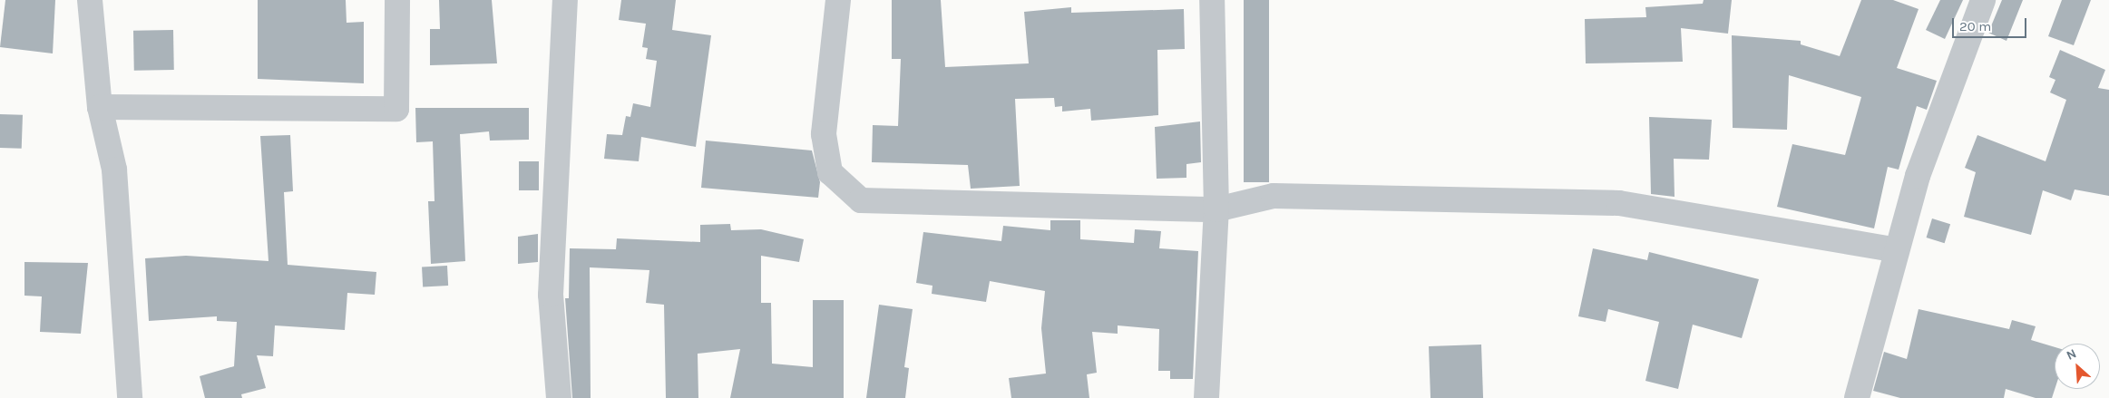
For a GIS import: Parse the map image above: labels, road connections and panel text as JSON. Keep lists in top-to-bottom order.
{
  "scale_bar": "20 m",
  "north": "top left"
}
